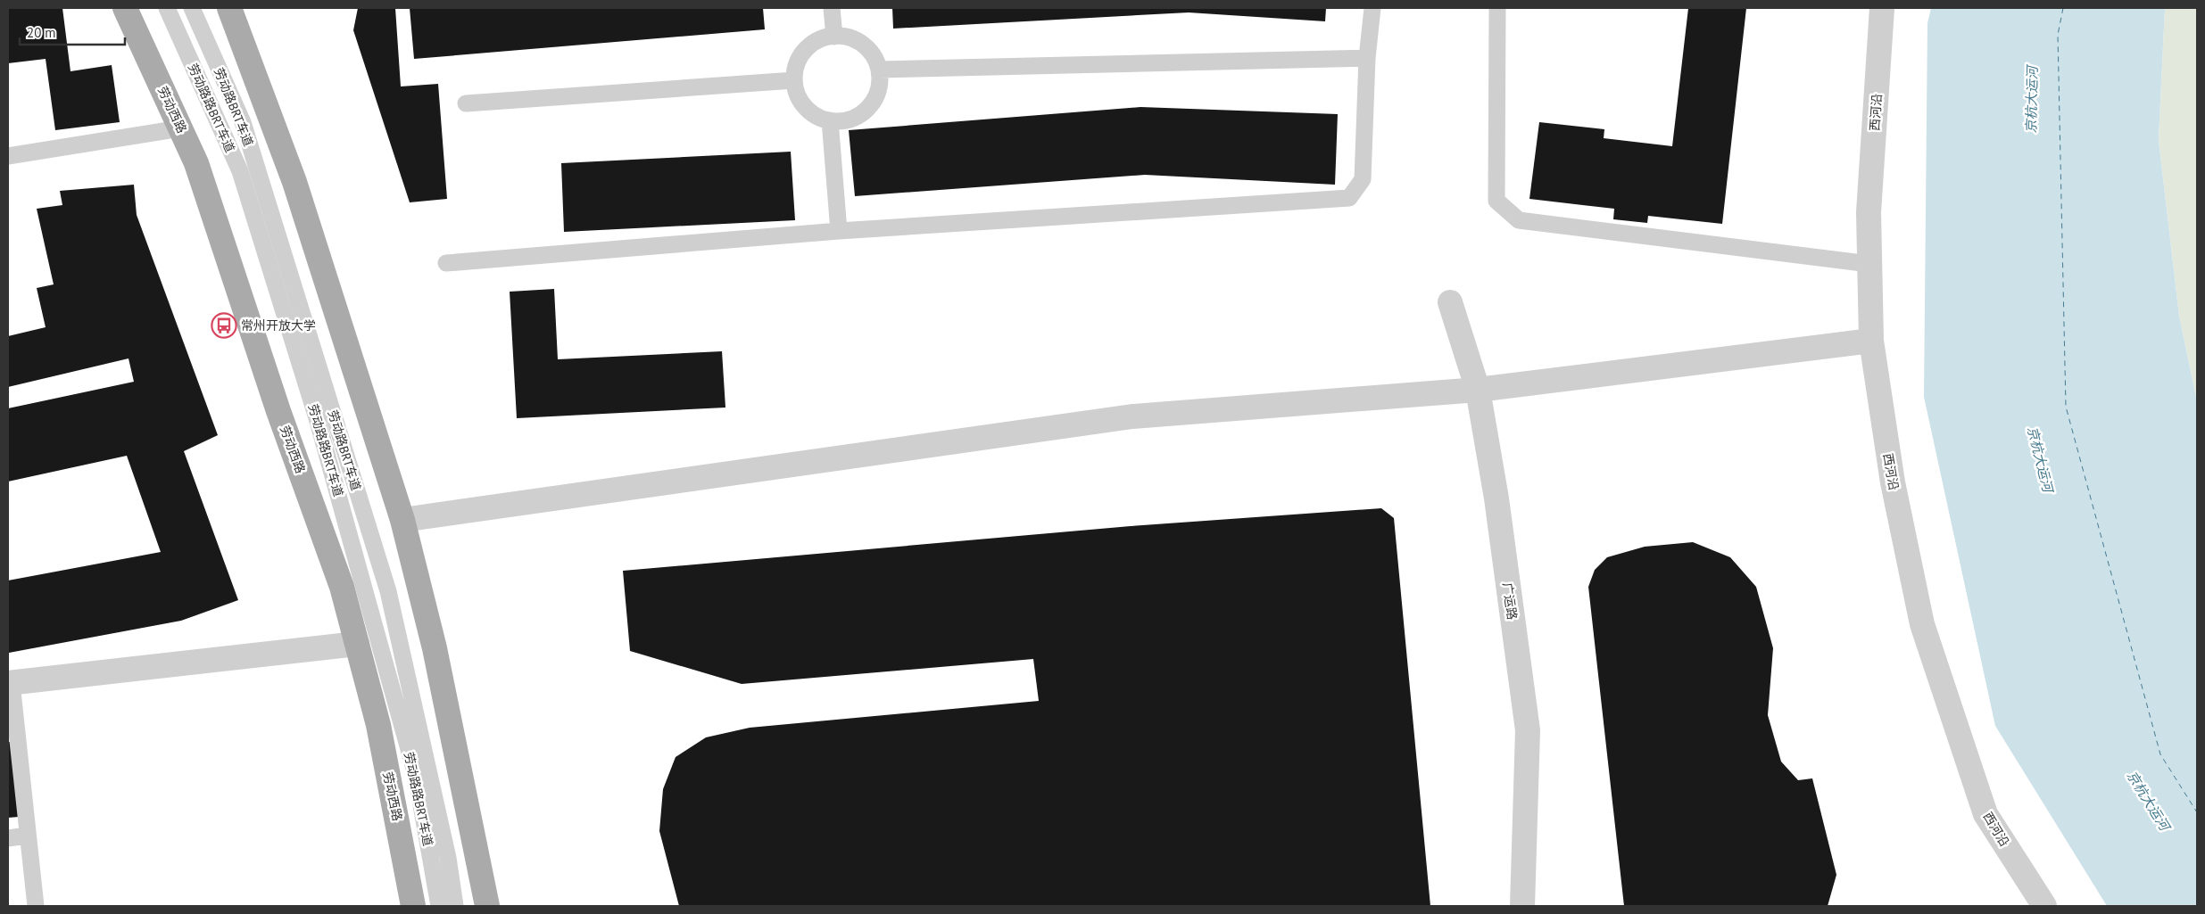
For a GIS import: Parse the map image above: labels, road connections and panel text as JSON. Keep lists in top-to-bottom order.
{
  "streets": {
    "main road": ["劳动西路"],
    "street": ["西河沿", "广运路"],
    "lane": ["劳动路BRT车道", "劳动路路BRT车道"]
  },
  "water": ["京杭大运河"],
  "places": {
    "bus stop": ["常州开放大学"]
  },
  "scale_bar": "20 m"
}
